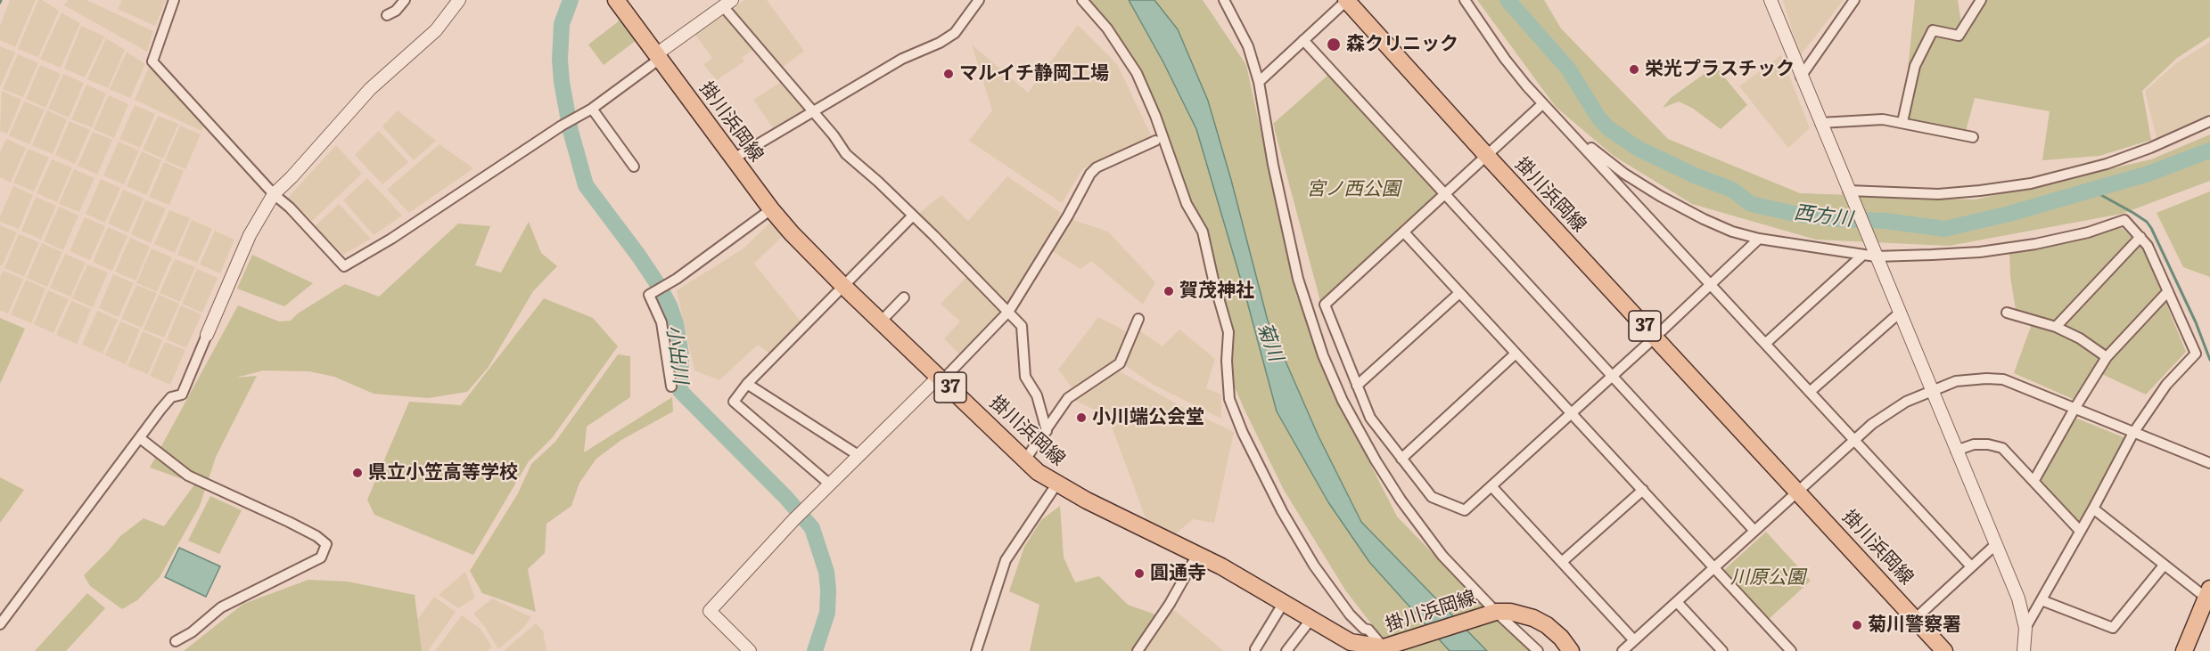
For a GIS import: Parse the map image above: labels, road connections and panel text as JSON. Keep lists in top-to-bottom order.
{
  "streets": {
    "main road": ["掛川浜岡線", "37"]
  },
  "water": ["西方川", "菊川", "小出川"],
  "parks": ["宮ノ西公園", "川原公園"],
  "places": [
    "森クリニック",
    "栄光プラスチック",
    "マルイチ静岡工場",
    "賀茂神社",
    "小川端公会堂",
    "県立小笠高等学校",
    "圓通寺",
    "菊川警察署"
  ]
}
